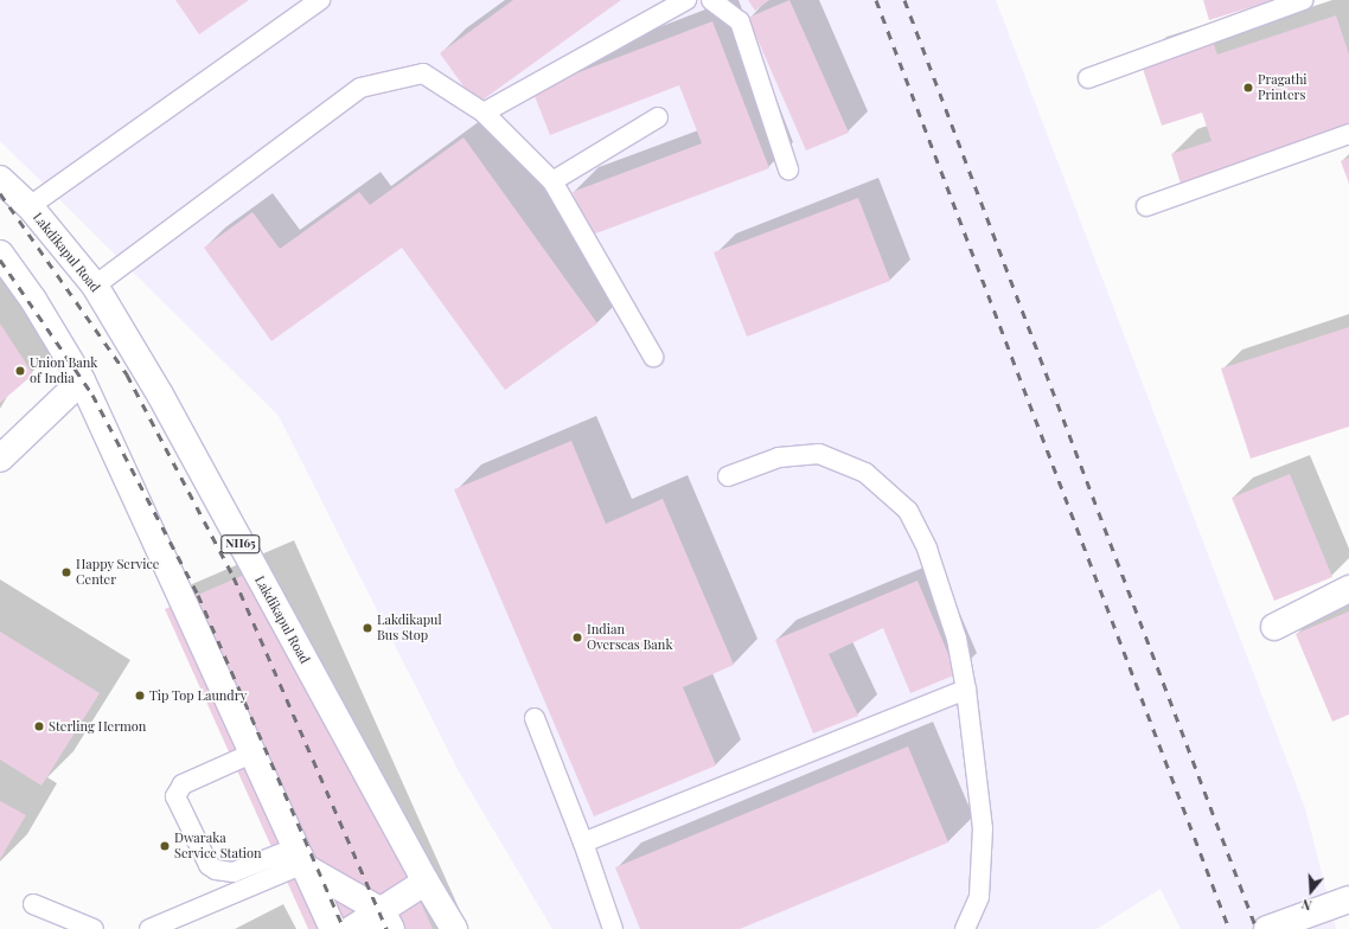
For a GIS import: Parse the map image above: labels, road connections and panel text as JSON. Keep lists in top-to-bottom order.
{
  "streets": {
    "main road": ["Lakdikapul Road", "NH65"]
  },
  "places": [
    "Pragathi Printers",
    "Union Bank of India",
    "Happy Service Center",
    "Lakdikapul Bus Stop",
    "Indian Overseas Bank",
    "Tip Top Laundry",
    "Sterling Hermon",
    "Dwaraka Service Station"
  ],
  "north": "bottom"
}
